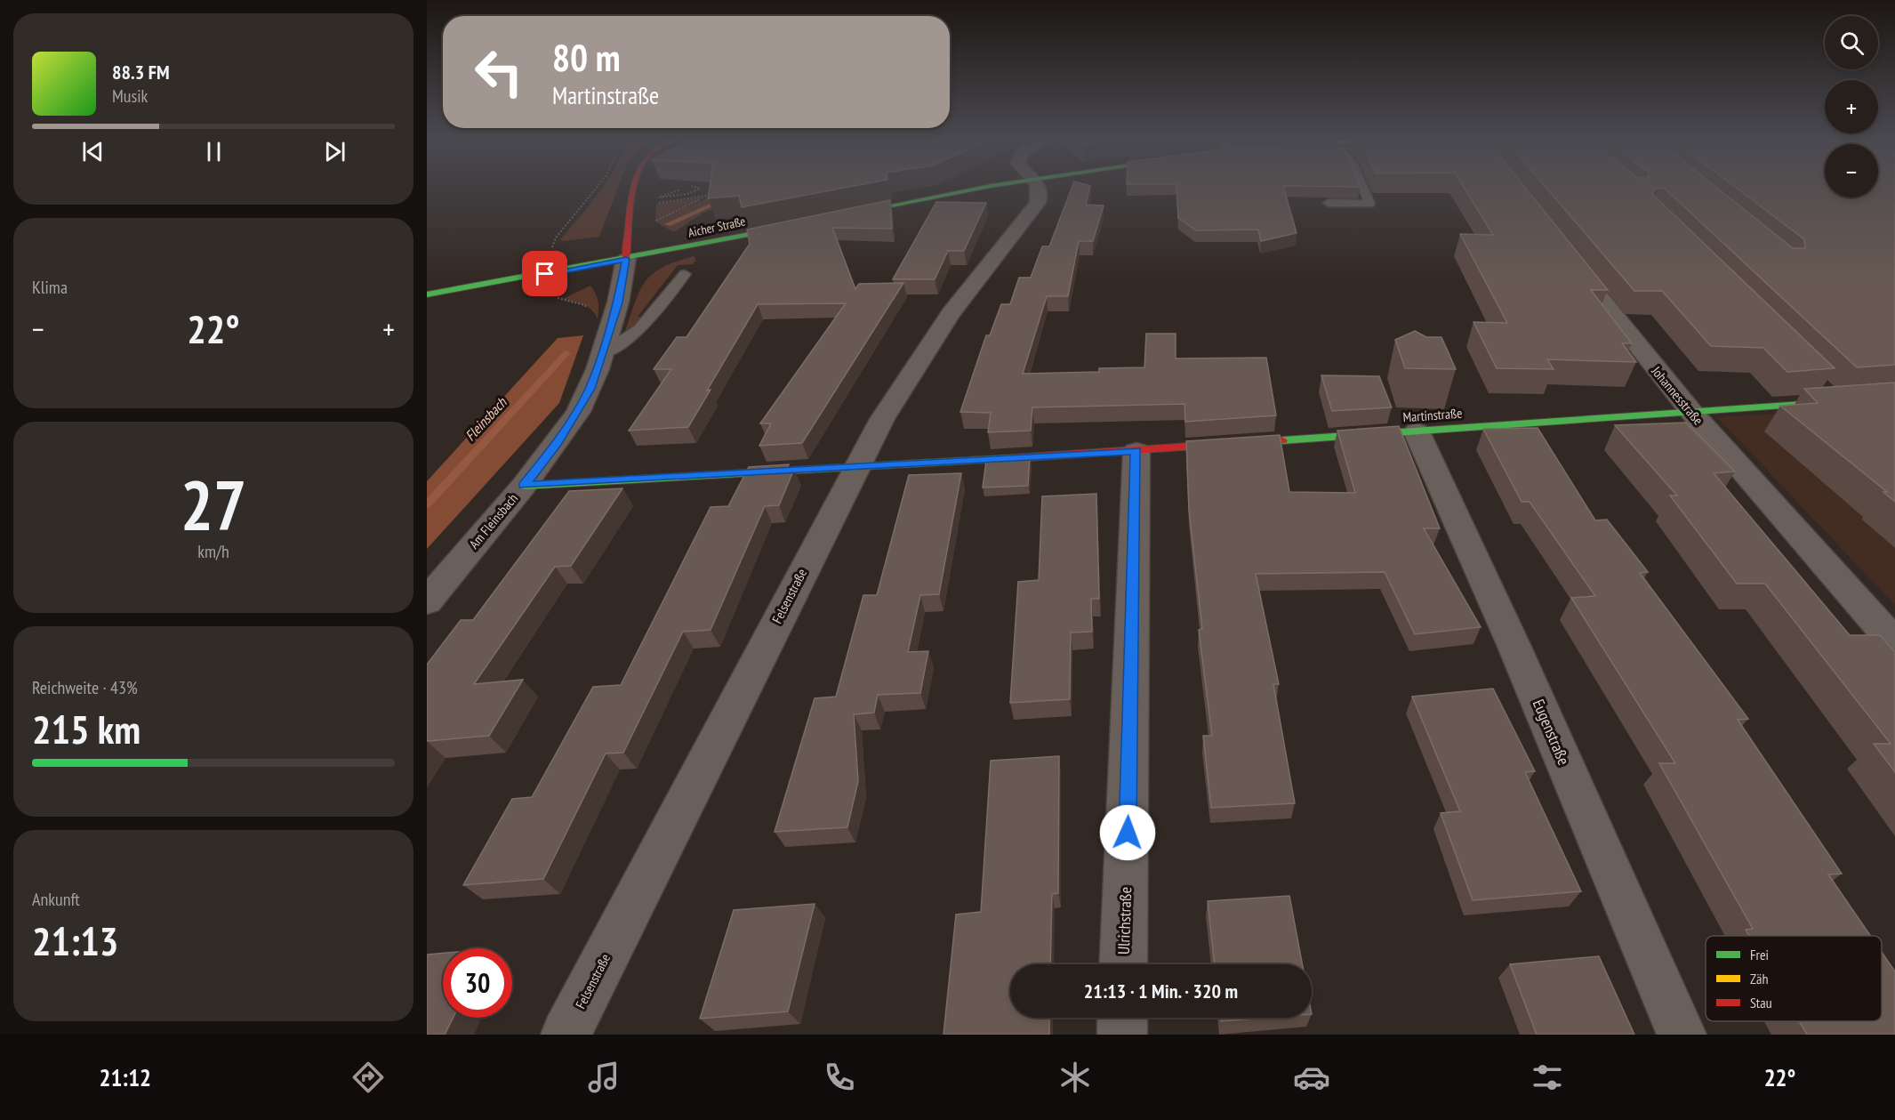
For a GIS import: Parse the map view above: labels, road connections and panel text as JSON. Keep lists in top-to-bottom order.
{
  "streets": {
    "main road": ["Aicher Straße", "Martinstraße"],
    "street": [
      "Johannesstraße",
      "Am Fleinsbach",
      "Felsenstraße",
      "Eugenstraße",
      "Ulrichstraße"
    ]
  },
  "crossings": [
    ["Aicher Straße", "Am Fleinsbach"],
    ["Johannesstraße", "Martinstraße"],
    ["Martinstraße", "Am Fleinsbach"],
    ["Martinstraße", "Felsenstraße"],
    ["Martinstraße", "Eugenstraße"],
    ["Martinstraße", "Ulrichstraße"]
  ],
  "water": ["Fleinsbach"],
  "legend": ["Frei", "Zäh", "Stau"],
  "page": {
    "map_buttons": ["+", "−"],
    "turn": ["80 m", "Martinstraße"],
    "song": ["88.3 FM", "Musik"],
    "tile": [
      "Klima",
      ["27", "km/h"],
      ["Reichweite · 43%", "215 km"],
      ["Ankunft", "21:13"]
    ],
    "heat": ["−", "22°", "+"],
    "limit": "30",
    "trip": "21:13 · 1 Min. · 320 m",
    "tabs": ["21:12", "22°"]
  }
}
